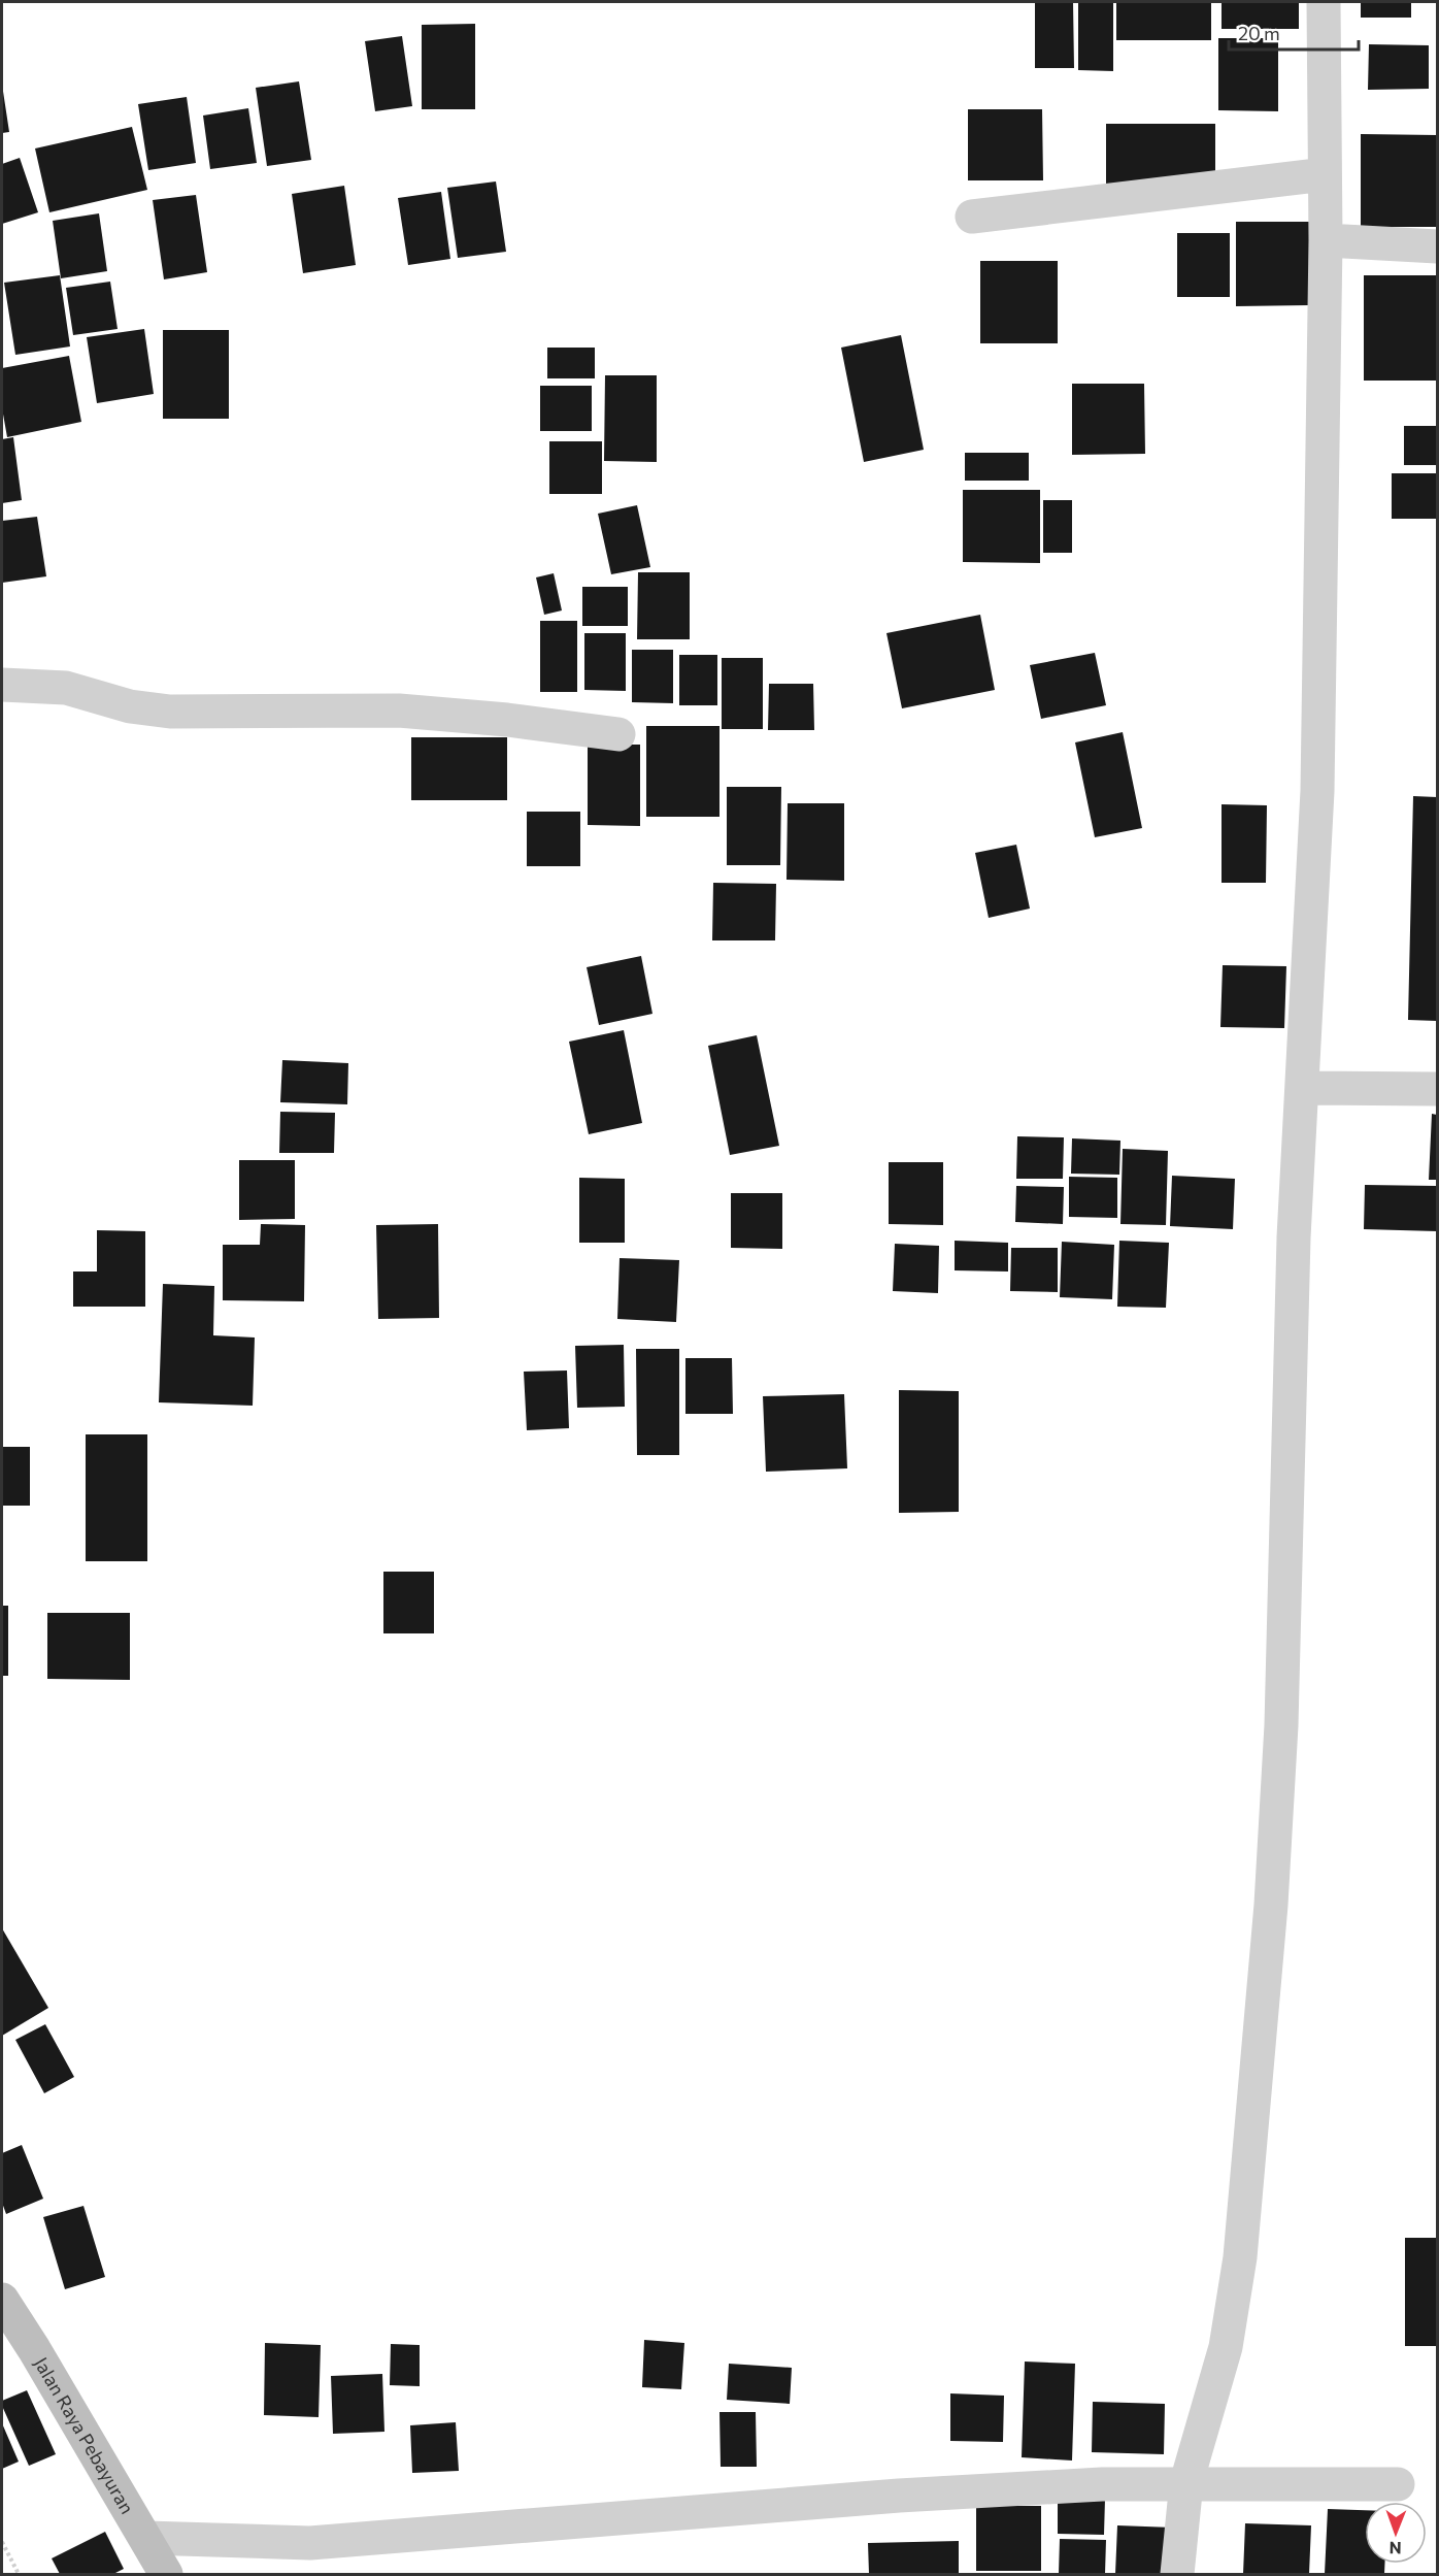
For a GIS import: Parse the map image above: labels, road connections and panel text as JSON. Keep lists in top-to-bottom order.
{
  "streets": {
    "main road": ["Jalan Raya Pebayuran"]
  },
  "scale_bar": "20 m",
  "north": "bottom"
}
